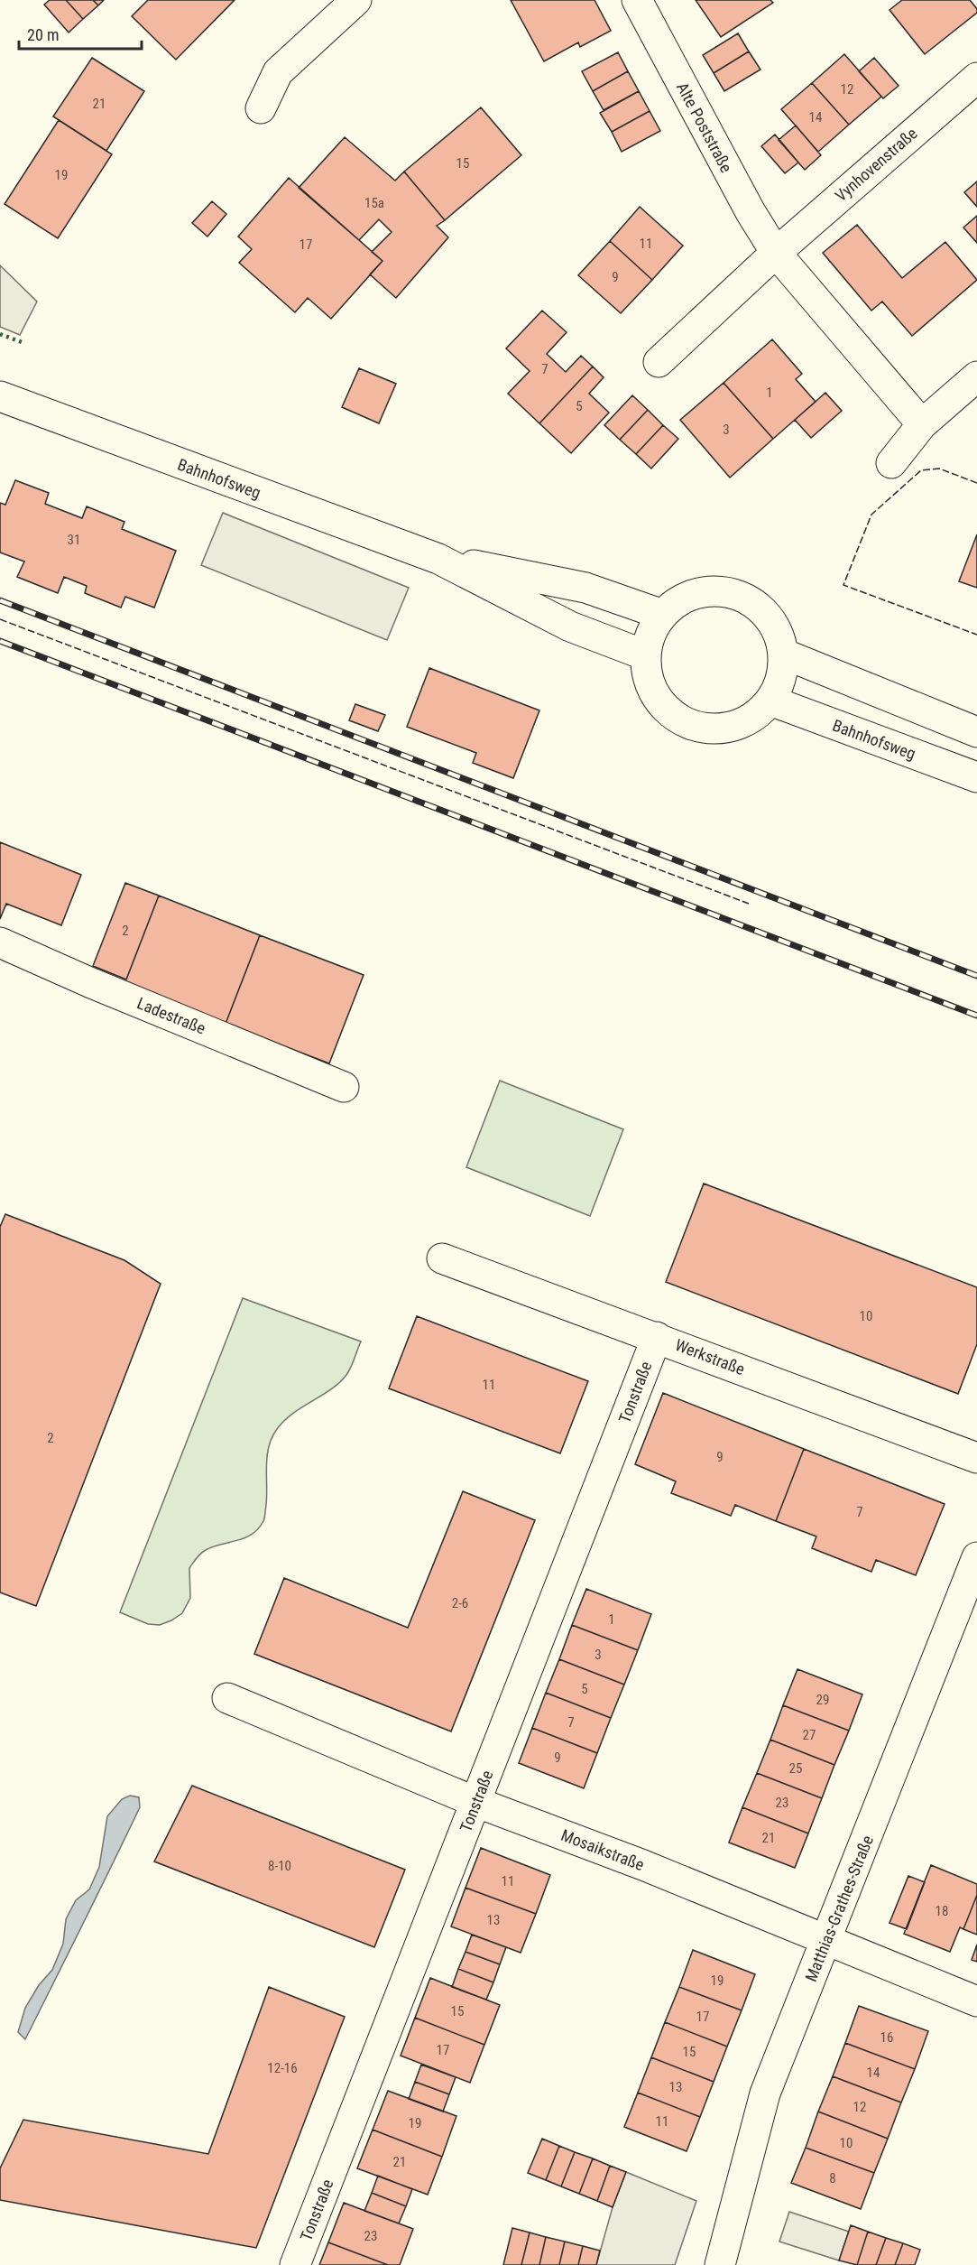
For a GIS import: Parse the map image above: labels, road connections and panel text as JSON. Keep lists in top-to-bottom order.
{
  "streets": {
    "street": [
      "Alte Poststraße",
      "Vynhovenstraße",
      "Bahnhofsweg",
      "Ladestraße",
      "Werkstraße",
      "Tonstraße",
      "Mosaikstraße",
      "Matthias-Grathes-Straße"
    ]
  },
  "crossings": [
    ["Alte Poststraße", "Vynhovenstraße"],
    ["Werkstraße", "Tonstraße"],
    ["Tonstraße", "Mosaikstraße"],
    ["Mosaikstraße", "Matthias-Grathes-Straße"]
  ],
  "house_numbers": [
    "12",
    "21",
    "14",
    "15",
    "19",
    "15a",
    "11",
    "17",
    "9",
    "7",
    "1",
    "5",
    "3",
    "31",
    "2",
    "10",
    "11",
    "2",
    "9",
    "7",
    "2-6",
    "1",
    "3",
    "5",
    "29",
    "7",
    "27",
    "9",
    "25",
    "23",
    "21",
    "8-10",
    "11",
    "18",
    "13",
    "19",
    "15",
    "17",
    "16",
    "17",
    "15",
    "12-16",
    "14",
    "13",
    "12",
    "11",
    "19",
    "10",
    "21",
    "8",
    "23"
  ],
  "scale_bar": "20 m"
}
